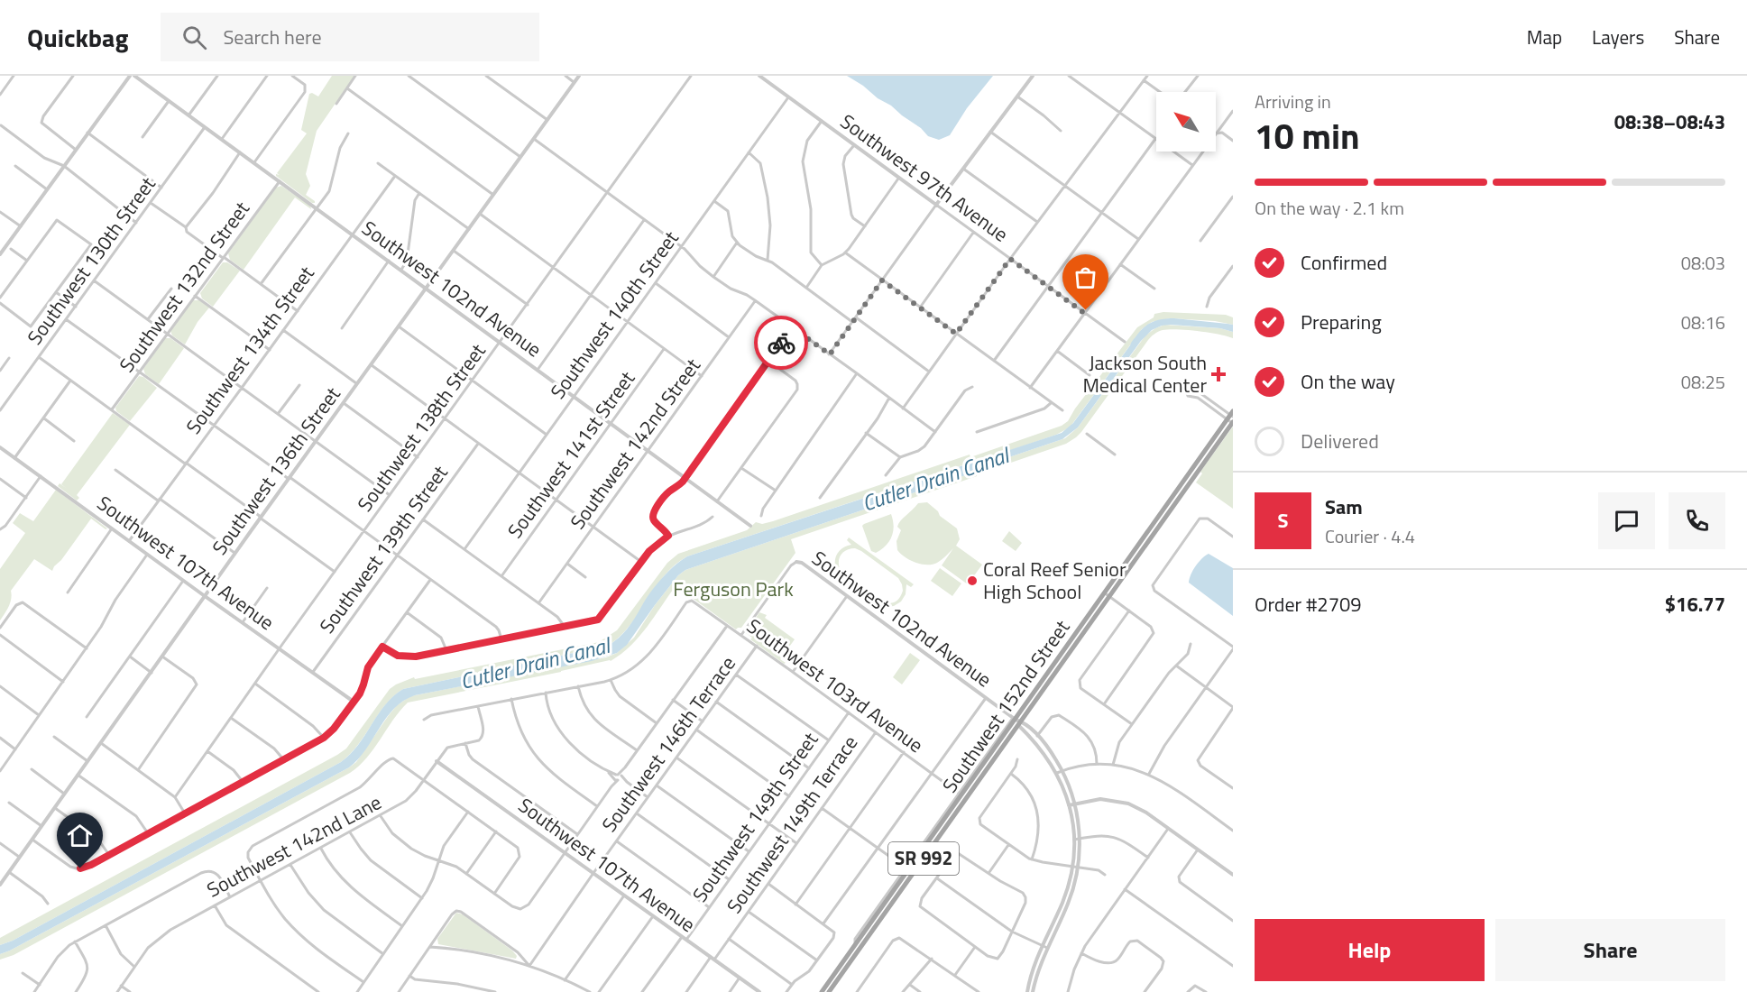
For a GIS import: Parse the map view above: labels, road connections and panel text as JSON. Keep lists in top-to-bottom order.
{
  "streets": {
    "main road": ["Southwest 152nd Street", "SR 992"],
    "street": [
      "Southwest 97th Avenue",
      "Southwest 130th Street",
      "Southwest 132nd Street",
      "Southwest 102nd Avenue",
      "Southwest 140th Street",
      "Southwest 134th Street",
      "Southwest 138th Street",
      "Southwest 142nd Street",
      "Southwest 141st Street",
      "Southwest 136th Street",
      "Southwest 139th Street",
      "Southwest 107th Avenue",
      "Southwest 103rd Avenue",
      "Southwest 146th Terrace",
      "Southwest 149th Street",
      "Southwest 149th Terrace",
      "Southwest 142nd Lane"
    ]
  },
  "crossings": [
    ["Southwest 97th Avenue", "Southwest 140th Street"],
    ["Southwest 130th Street", "Southwest 102nd Avenue"],
    ["Southwest 132nd Street", "Southwest 102nd Avenue"],
    ["Southwest 102nd Avenue", "Southwest 140th Street"],
    ["Southwest 102nd Avenue", "Southwest 134th Street"],
    ["Southwest 102nd Avenue", "Southwest 138th Street"],
    ["Southwest 102nd Avenue", "Southwest 142nd Street"],
    ["Southwest 102nd Avenue", "Southwest 141st Street"],
    ["Southwest 102nd Avenue", "Southwest 136th Street"],
    ["Southwest 102nd Avenue", "Southwest 152nd Street"],
    ["Southwest 134th Street", "Southwest 107th Avenue"],
    ["Southwest 138th Street", "Southwest 107th Avenue"],
    ["Southwest 136th Street", "Southwest 107th Avenue"],
    ["Southwest 139th Street", "Southwest 107th Avenue"],
    ["Southwest 107th Avenue", "Southwest 146th Terrace"],
    ["Southwest 107th Avenue", "Southwest 149th Street"],
    ["Southwest 107th Avenue", "Southwest 149th Terrace"],
    ["Southwest 107th Avenue", "Southwest 142nd Lane"],
    ["Southwest 103rd Avenue", "Southwest 152nd Street"],
    ["Southwest 103rd Avenue", "Southwest 146th Terrace"],
    ["Southwest 103rd Avenue", "Southwest 149th Street"],
    ["Southwest 103rd Avenue", "Southwest 149th Terrace"]
  ],
  "water": ["Cutler Drain Canal"],
  "parks": ["Ferguson Park"],
  "places": {
    "health": ["Jackson South Medical Center"],
    "other": ["Coral Reef Senior High School"]
  },
  "north": "top left",
  "page": {
    "header": "Quickbag",
    "search": "Search here",
    "nav": ["Map", "Layers", "Share"],
    "heading": ["10 min", "Arriving in", "08:38–08:43"],
    "panel": [
      "Sam",
      "Courier · 4.4",
      "Order #2709",
      "$16.77"
    ],
    "bar": "On the way · 2.1 km",
    "list": [
      ["Confirmed", "08:03"],
      ["Preparing", "08:16"],
      ["On the way", "08:25"],
      "Delivered"
    ],
    "round": "S",
    "buttons": ["Help", "Share"]
  }
}
